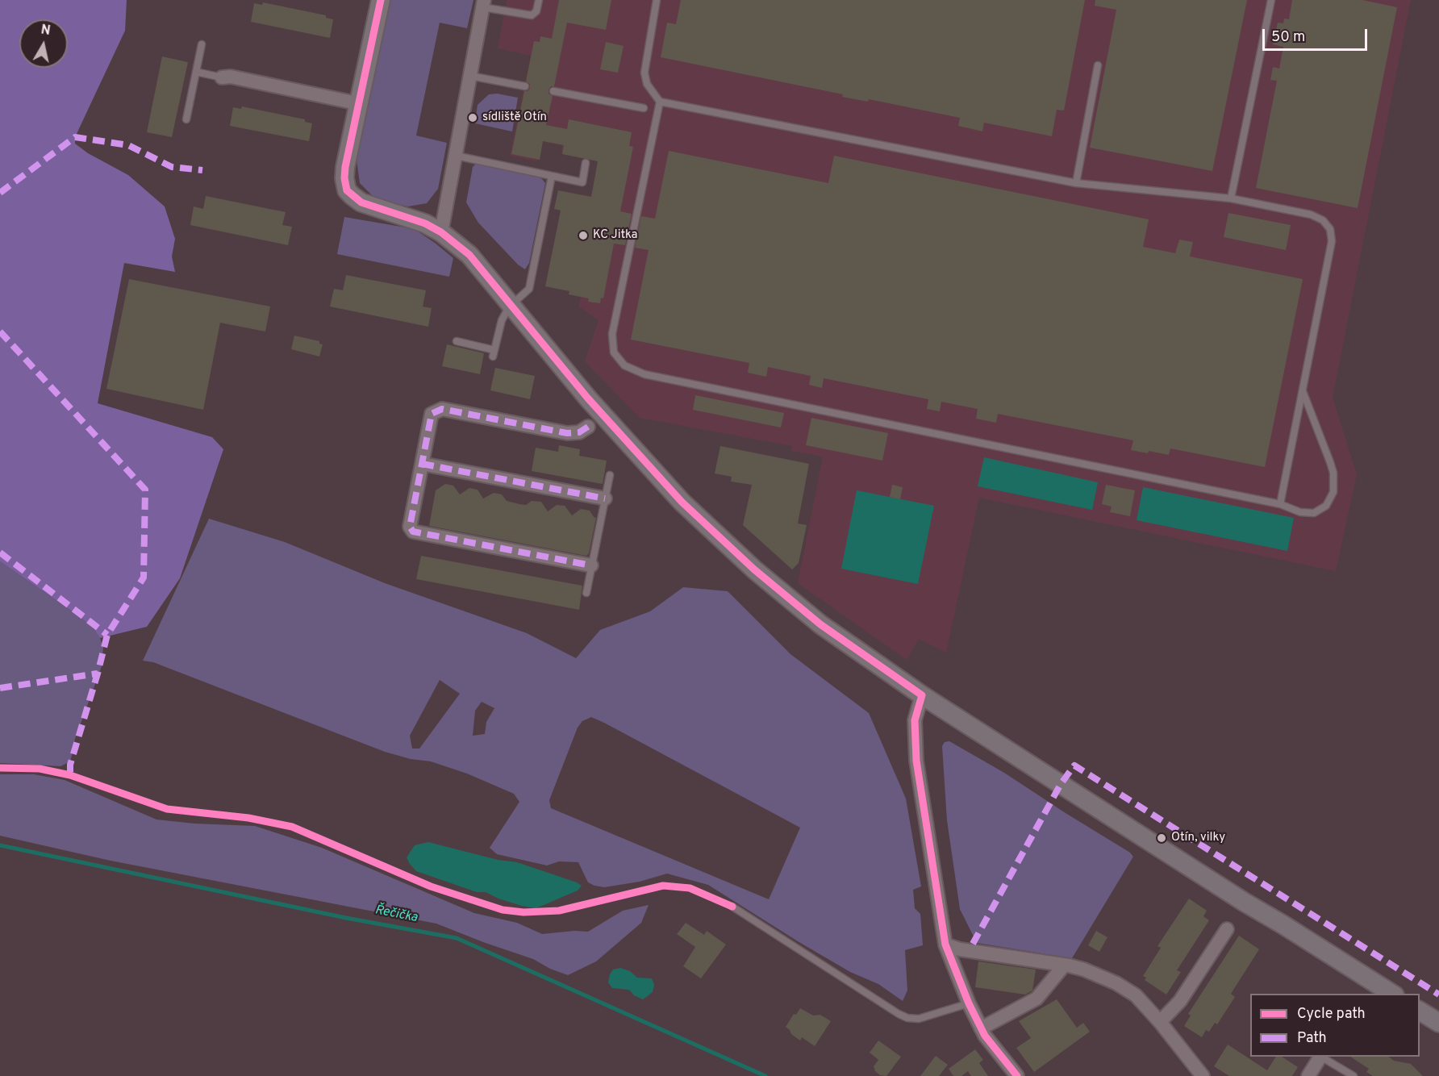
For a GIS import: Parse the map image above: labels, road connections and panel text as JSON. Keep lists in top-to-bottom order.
{
  "water": ["Řečička"],
  "places": ["sídliště Otín", "KC Jitka", "Otín, vilky"],
  "legend": ["Cycle path", "Path"],
  "scale_bar": "50 m",
  "north": "top"
}
